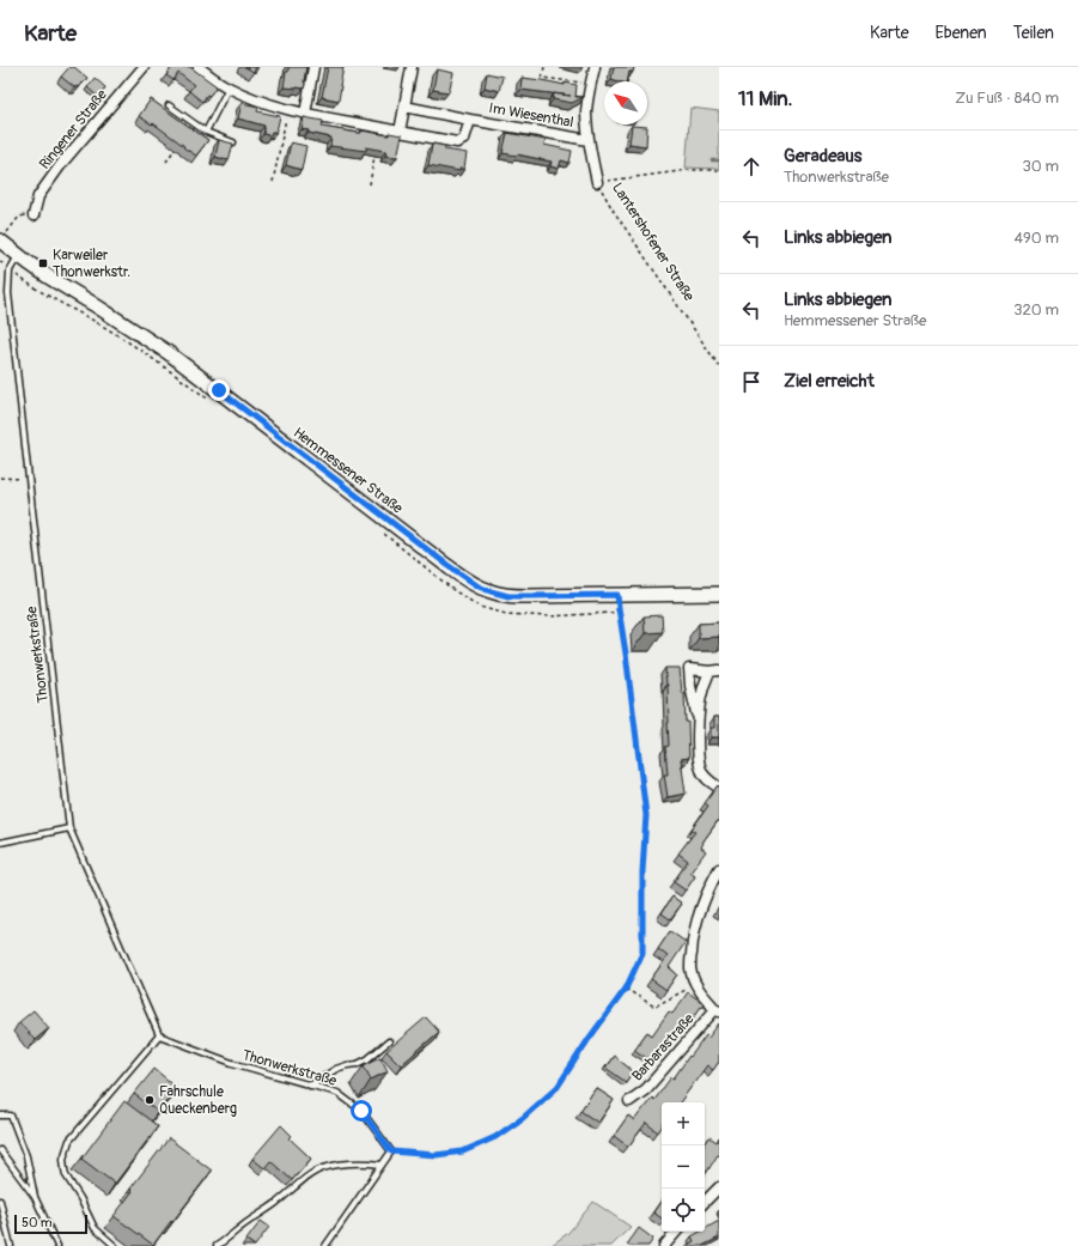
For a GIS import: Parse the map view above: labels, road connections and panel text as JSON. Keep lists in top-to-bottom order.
{
  "streets": {
    "main road": ["Hemmessener Straße"],
    "street": [
      "Im Wiesenthal",
      "Ringener Straße",
      "Lantershofener Straße",
      "Barbarastraße"
    ],
    "lane": ["Thonwerkstraße"]
  },
  "crossings": [
    ["Im Wiesenthal", "Lantershofener Straße"],
    ["Hemmessener Straße", "Thonwerkstraße"]
  ],
  "places": {
    "transit": ["Karweiler Thonwerkstr."],
    "other": ["Fahrschule Queckenberg"]
  },
  "scale_bar": "50 m",
  "north": "top left",
  "page": {
    "header": "Karte",
    "nav": ["Karte", "Ebenen", "Teilen"],
    "heading": ["11 Min.", "Zu Fuß · 840 m"],
    "list": [
      ["Geradeaus", "Thonwerkstraße", "30 m"],
      ["Links abbiegen", "490 m"],
      ["Links abbiegen", "Hemmessener Straße", "320 m"],
      "Ziel erreicht"
    ],
    "map_buttons": ["+", "−"],
    "scale": "50 m"
  }
}
